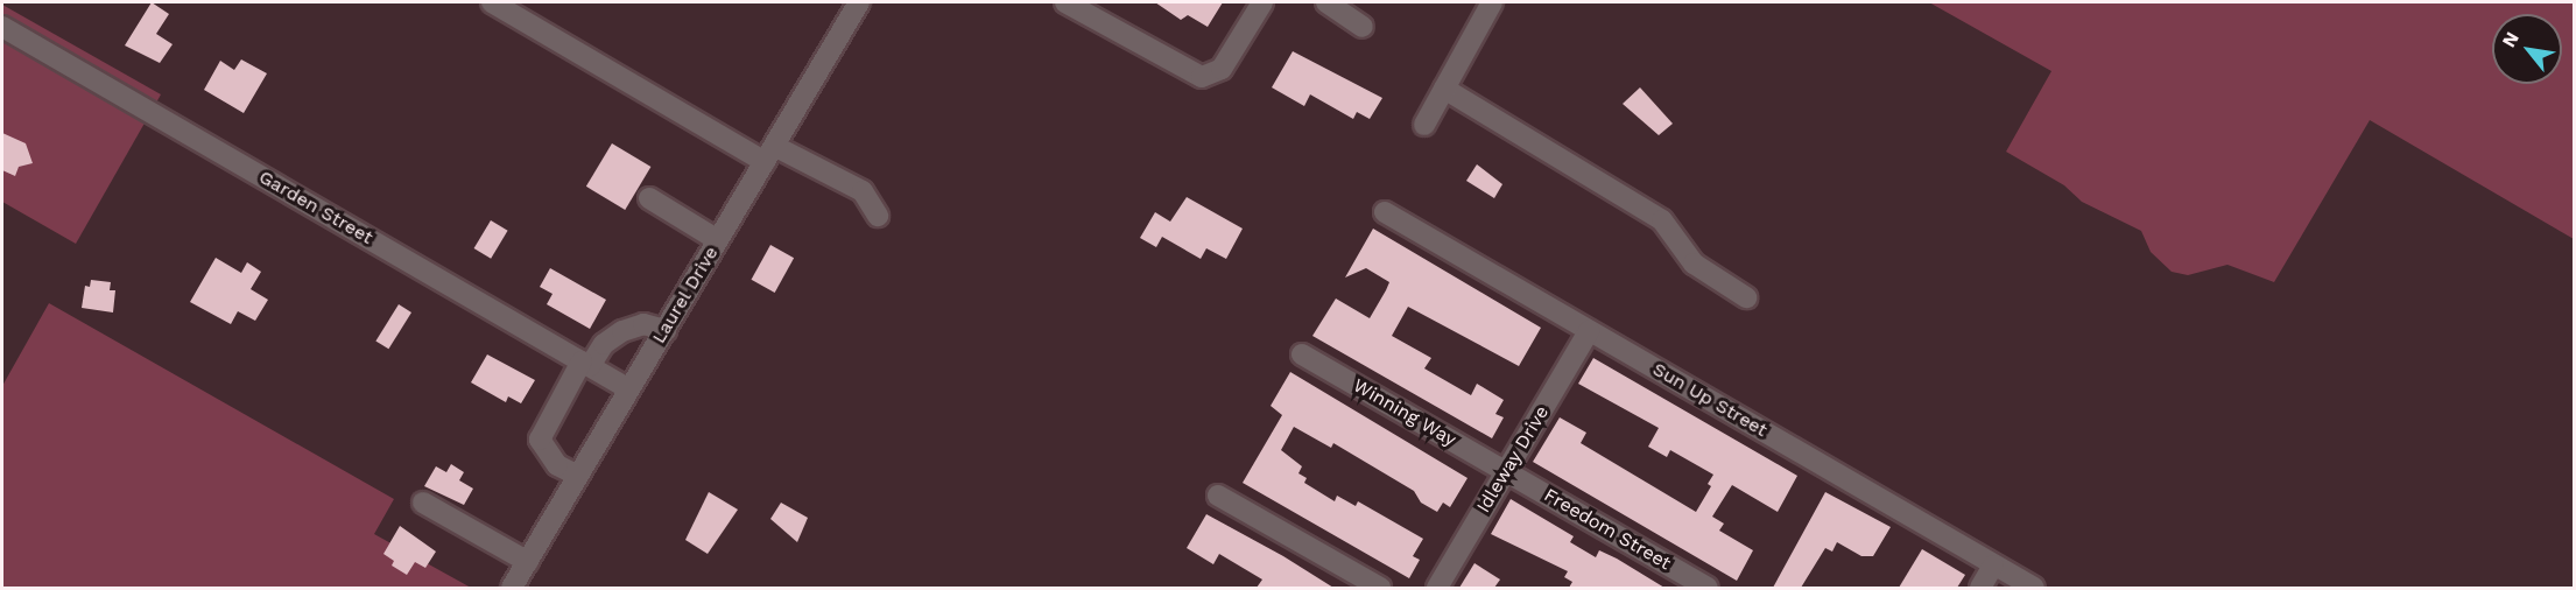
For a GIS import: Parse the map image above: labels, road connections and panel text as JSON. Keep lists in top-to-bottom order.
{
  "streets": {
    "street": [
      "Garden Street",
      "Laurel Drive",
      "Sun Up Street",
      "Winning Way",
      "Idleway Drive",
      "Freedom Street"
    ]
  },
  "crossings": [
    ["Garden Street", "Laurel Drive"],
    ["Sun Up Street", "Idleway Drive"],
    ["Winning Way", "Idleway Drive"],
    ["Winning Way", "Freedom Street"],
    ["Idleway Drive", "Freedom Street"]
  ],
  "north": "top left"
}
